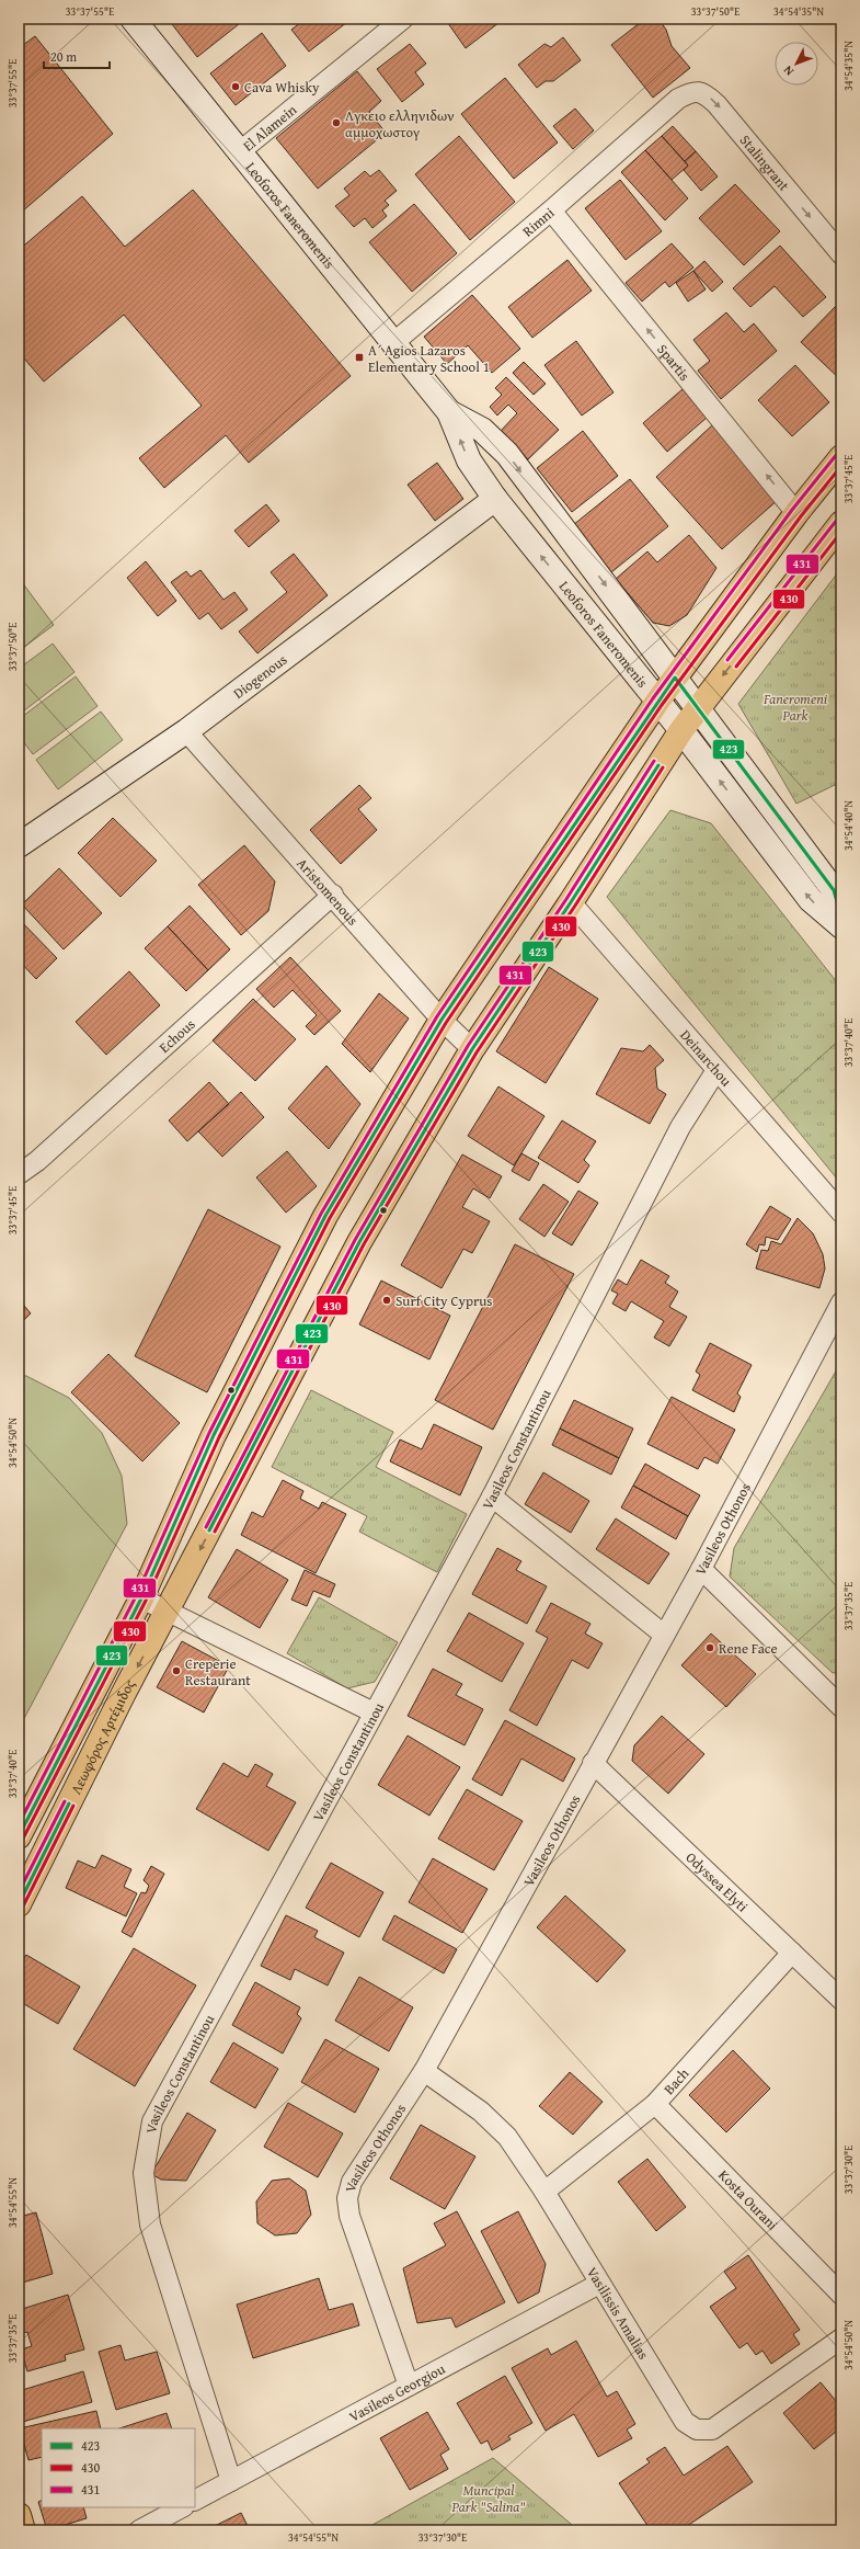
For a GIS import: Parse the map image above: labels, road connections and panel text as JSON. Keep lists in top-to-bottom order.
{
  "streets": {
    "main road": ["Λεωφόρος Αρτέμιδος"],
    "street": [
      "El Alamein",
      "Stalingrant",
      "Leoforos Faneromenis",
      "Rimni",
      "Spartis",
      "Diogenous",
      "Aristomenous",
      "Echous",
      "Deinarchou",
      "Vasileos Constantinou",
      "Vasileos Othonos",
      "Odyssea Elyti",
      "Bach",
      "Kosta Ourani",
      "Vasilissis Amalias",
      "Vasileos Georgiou"
    ]
  },
  "crossings": [
    ["El Alamein", "Leoforos Faneromenis"],
    ["Stalingrant", "Rimni"],
    ["Leoforos Faneromenis", "Rimni"],
    ["Leoforos Faneromenis", "Diogenous"],
    ["Leoforos Faneromenis", "Λεωφόρος Αρτέμιδος"],
    ["Rimni", "Spartis"],
    ["Spartis", "Λεωφόρος Αρτέμιδος"],
    ["Diogenous", "Aristomenous"],
    ["Aristomenous", "Echous"],
    ["Aristomenous", "Λεωφόρος Αρτέμιδος"],
    ["Deinarchou", "Vasileos Constantinou"],
    ["Deinarchou", "Λεωφόρος Αρτέμιδος"],
    ["Vasileos Constantinou", "Vasileos Georgiou"],
    ["Vasileos Othonos", "Odyssea Elyti"],
    ["Vasileos Othonos", "Vasilissis Amalias"],
    ["Vasileos Othonos", "Vasileos Georgiou"],
    ["Odyssea Elyti", "Bach"],
    ["Bach", "Kosta Ourani"],
    ["Bach", "Vasilissis Amalias"],
    ["Vasilissis Amalias", "Vasileos Georgiou"]
  ],
  "one_way": ["Stalingrant", "Spartis"],
  "parks": ["Faneromeni Park", "Muncipal Park \"Salina\""],
  "places": {
    "other": [
      "Cava Whisky",
      "Λγκειο ελληνιδων αμμοχωστογ",
      "Surf City Cyprus",
      "Rene Face",
      "Creperie Restaurant"
    ],
    "transit": ["A´ Agios Lazaros Elementary School 1"]
  },
  "lines": ["transit line 431", "transit line 430", "transit line 423"],
  "legend": ["423", "430", "431"],
  "scale_bar": "20 m",
  "north": "bottom left",
  "coordinates": [
    "33°37'55\"E",
    "33°37'50\"E",
    "34°54'35\"N",
    "33°37'45\"E",
    "34°54'40\"N",
    "33°37'40\"E",
    "34°54'50\"N",
    "33°37'35\"E",
    "33°37'30\"E",
    "34°54'55\"N"
  ]
}
